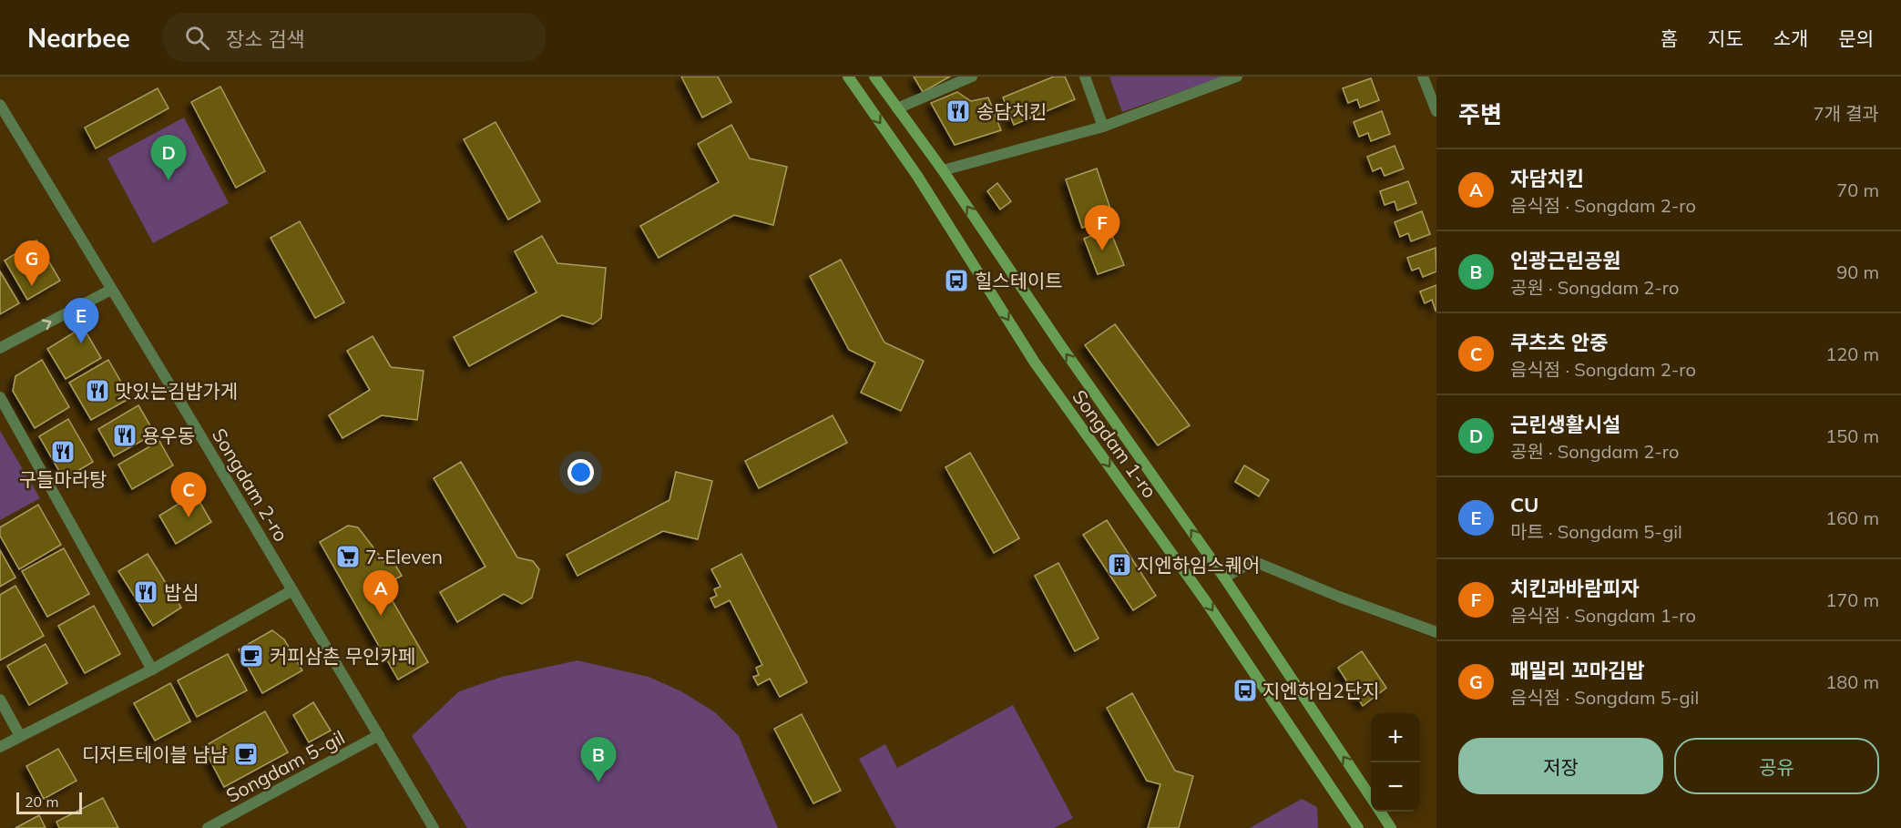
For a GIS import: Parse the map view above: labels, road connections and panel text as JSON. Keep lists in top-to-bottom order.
{
  "streets": {
    "main road": ["Songdam 1-ro"],
    "street": ["Songdam 2-ro", "Songdam 5-gil"]
  },
  "crossings": [
    ["Songdam 2-ro", "Songdam 5-gil"]
  ],
  "places": {
    "restaurant": [
      "송담치킨",
      "맛있는김밥가게",
      "용우동",
      "구들마라탕",
      "밥심"
    ],
    "bus stop": ["힐스테이트", "지엔하임2단지"],
    "supermarket": ["7-Eleven"],
    "building": ["지엔하임스퀘어"],
    "cafe": ["커피삼촌 무인카페", "디저트테이블 냠냠"]
  },
  "scale_bar": "20 m",
  "page": {
    "header": "Nearbee",
    "search": "장소 검색",
    "nav": [
      "홈",
      "지도",
      "소개",
      "문의"
    ],
    "heading": ["주변", "7개 결과"],
    "pins": [
      "D",
      "F",
      "G",
      "E",
      "C",
      "A",
      "B"
    ],
    "list": [
      {
        "mark": "A",
        "name": "자담치킨",
        "note": "음식점 · Songdam 2-ro",
        "value": "70 m"
      },
      {
        "mark": "B",
        "name": "인광근린공원",
        "note": "공원 · Songdam 2-ro",
        "value": "90 m"
      },
      {
        "mark": "C",
        "name": "쿠츠츠 안중",
        "note": "음식점 · Songdam 2-ro",
        "value": "120 m"
      },
      {
        "mark": "D",
        "name": "근린생활시설",
        "note": "공원 · Songdam 2-ro",
        "value": "150 m"
      },
      {
        "mark": "E",
        "name": "CU",
        "note": "마트 · Songdam 5-gil",
        "value": "160 m"
      },
      {
        "mark": "F",
        "name": "치킨과바람피자",
        "note": "음식점 · Songdam 1-ro",
        "value": "170 m"
      },
      {
        "mark": "G",
        "name": "패밀리 꼬마김밥",
        "note": "음식점 · Songdam 5-gil",
        "value": "180 m"
      }
    ],
    "map_buttons": ["+", "−"],
    "buttons": ["저장", "공유"],
    "scale": "20 m"
  }
}
